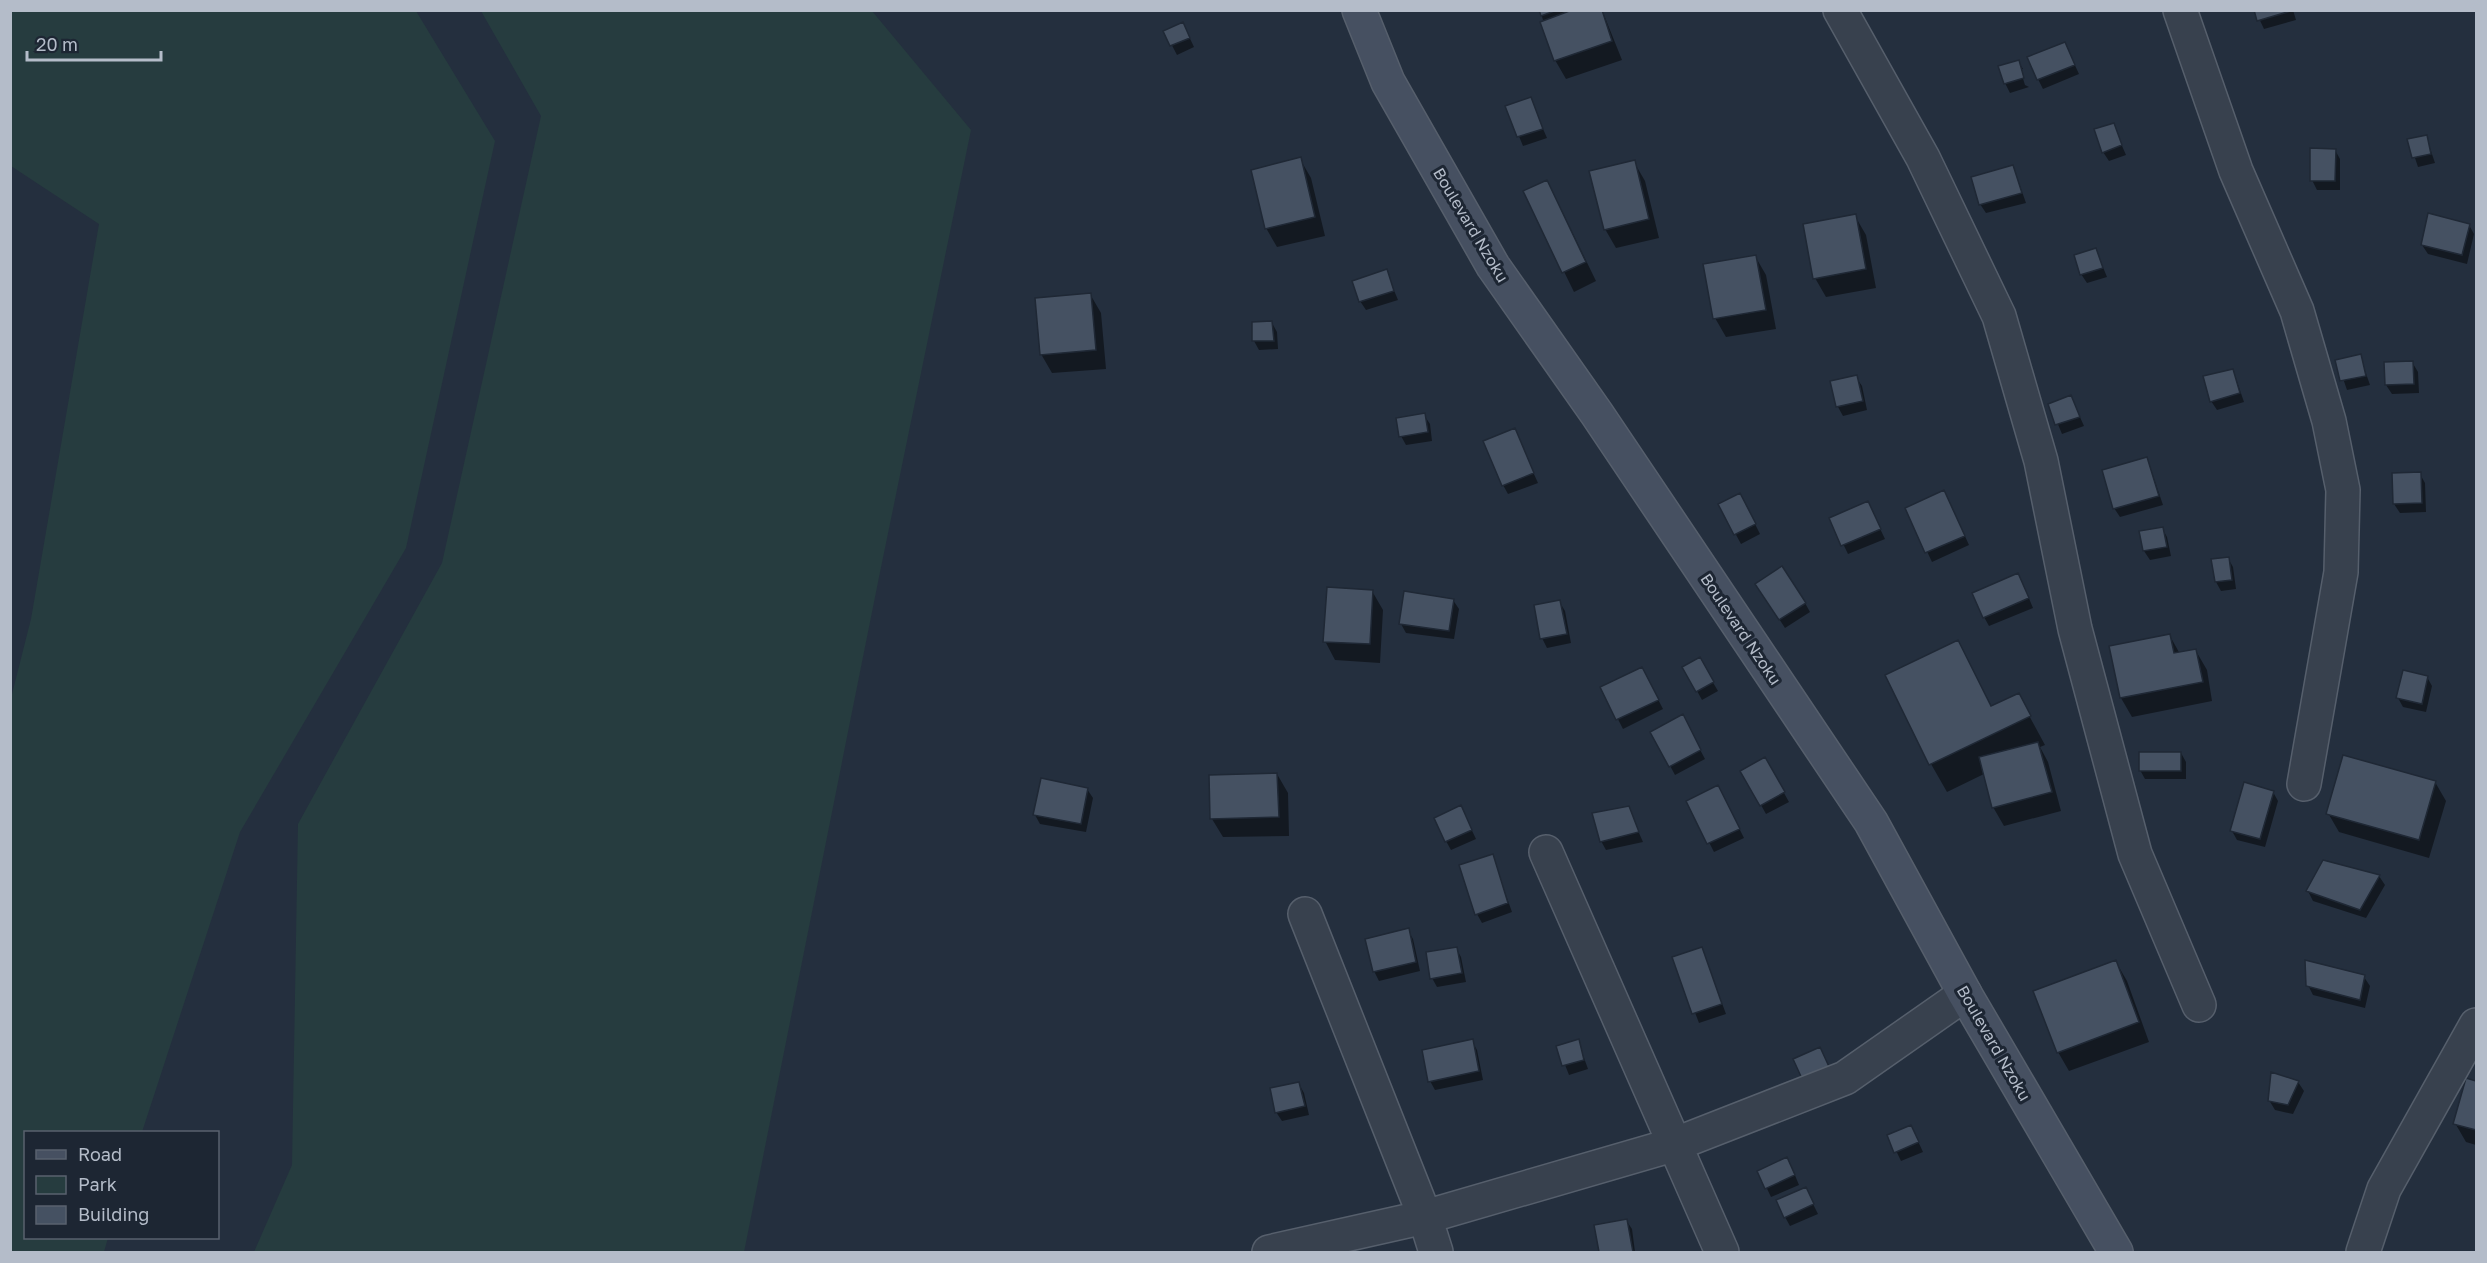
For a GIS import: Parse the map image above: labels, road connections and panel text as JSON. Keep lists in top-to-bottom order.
{
  "streets": {
    "street": ["Boulevard Nzoku"]
  },
  "legend": ["Road", "Park", "Building"],
  "scale_bar": "20 m"
}
